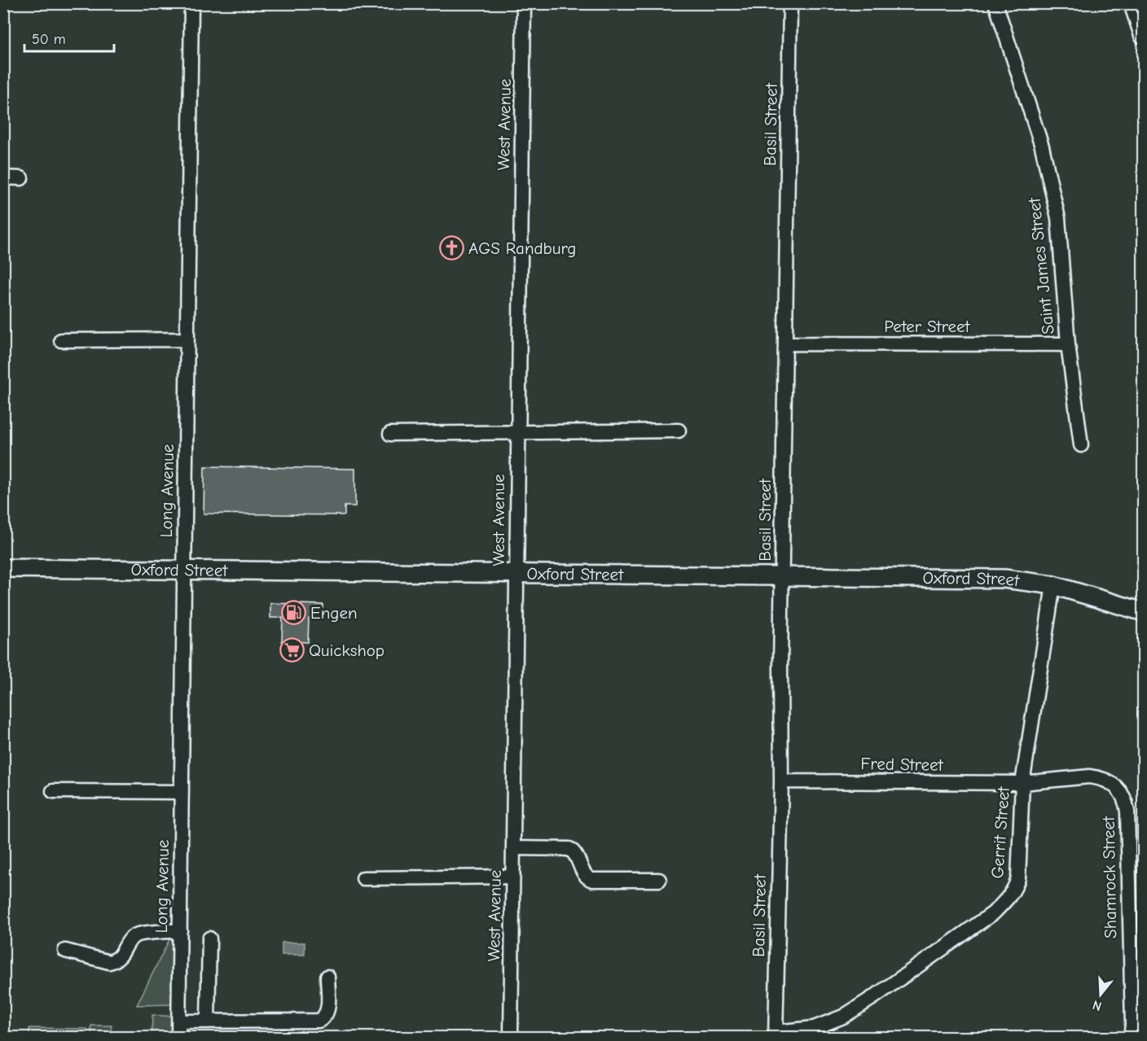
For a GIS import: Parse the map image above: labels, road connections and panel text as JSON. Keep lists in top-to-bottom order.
{
  "streets": {
    "street": [
      "West Avenue",
      "Basil Street",
      "Saint James Street",
      "Peter Street",
      "Long Avenue",
      "Oxford Street",
      "Fred Street",
      "Gerrit Street",
      "Shamrock Street"
    ]
  },
  "crossings": [
    ["West Avenue", "Oxford Street"],
    ["Basil Street", "Peter Street"],
    ["Basil Street", "Oxford Street"],
    ["Basil Street", "Fred Street"],
    ["Basil Street", "Gerrit Street"],
    ["Saint James Street", "Peter Street"],
    ["Long Avenue", "Oxford Street"],
    ["Oxford Street", "Gerrit Street"],
    ["Fred Street", "Gerrit Street"],
    ["Fred Street", "Shamrock Street"],
    ["Gerrit Street", "Shamrock Street"]
  ],
  "places": {
    "church": ["AGS Randburg"],
    "fuel station": ["Engen"],
    "supermarket": ["Quickshop"]
  },
  "scale_bar": "50 m",
  "north": "bottom"
}
